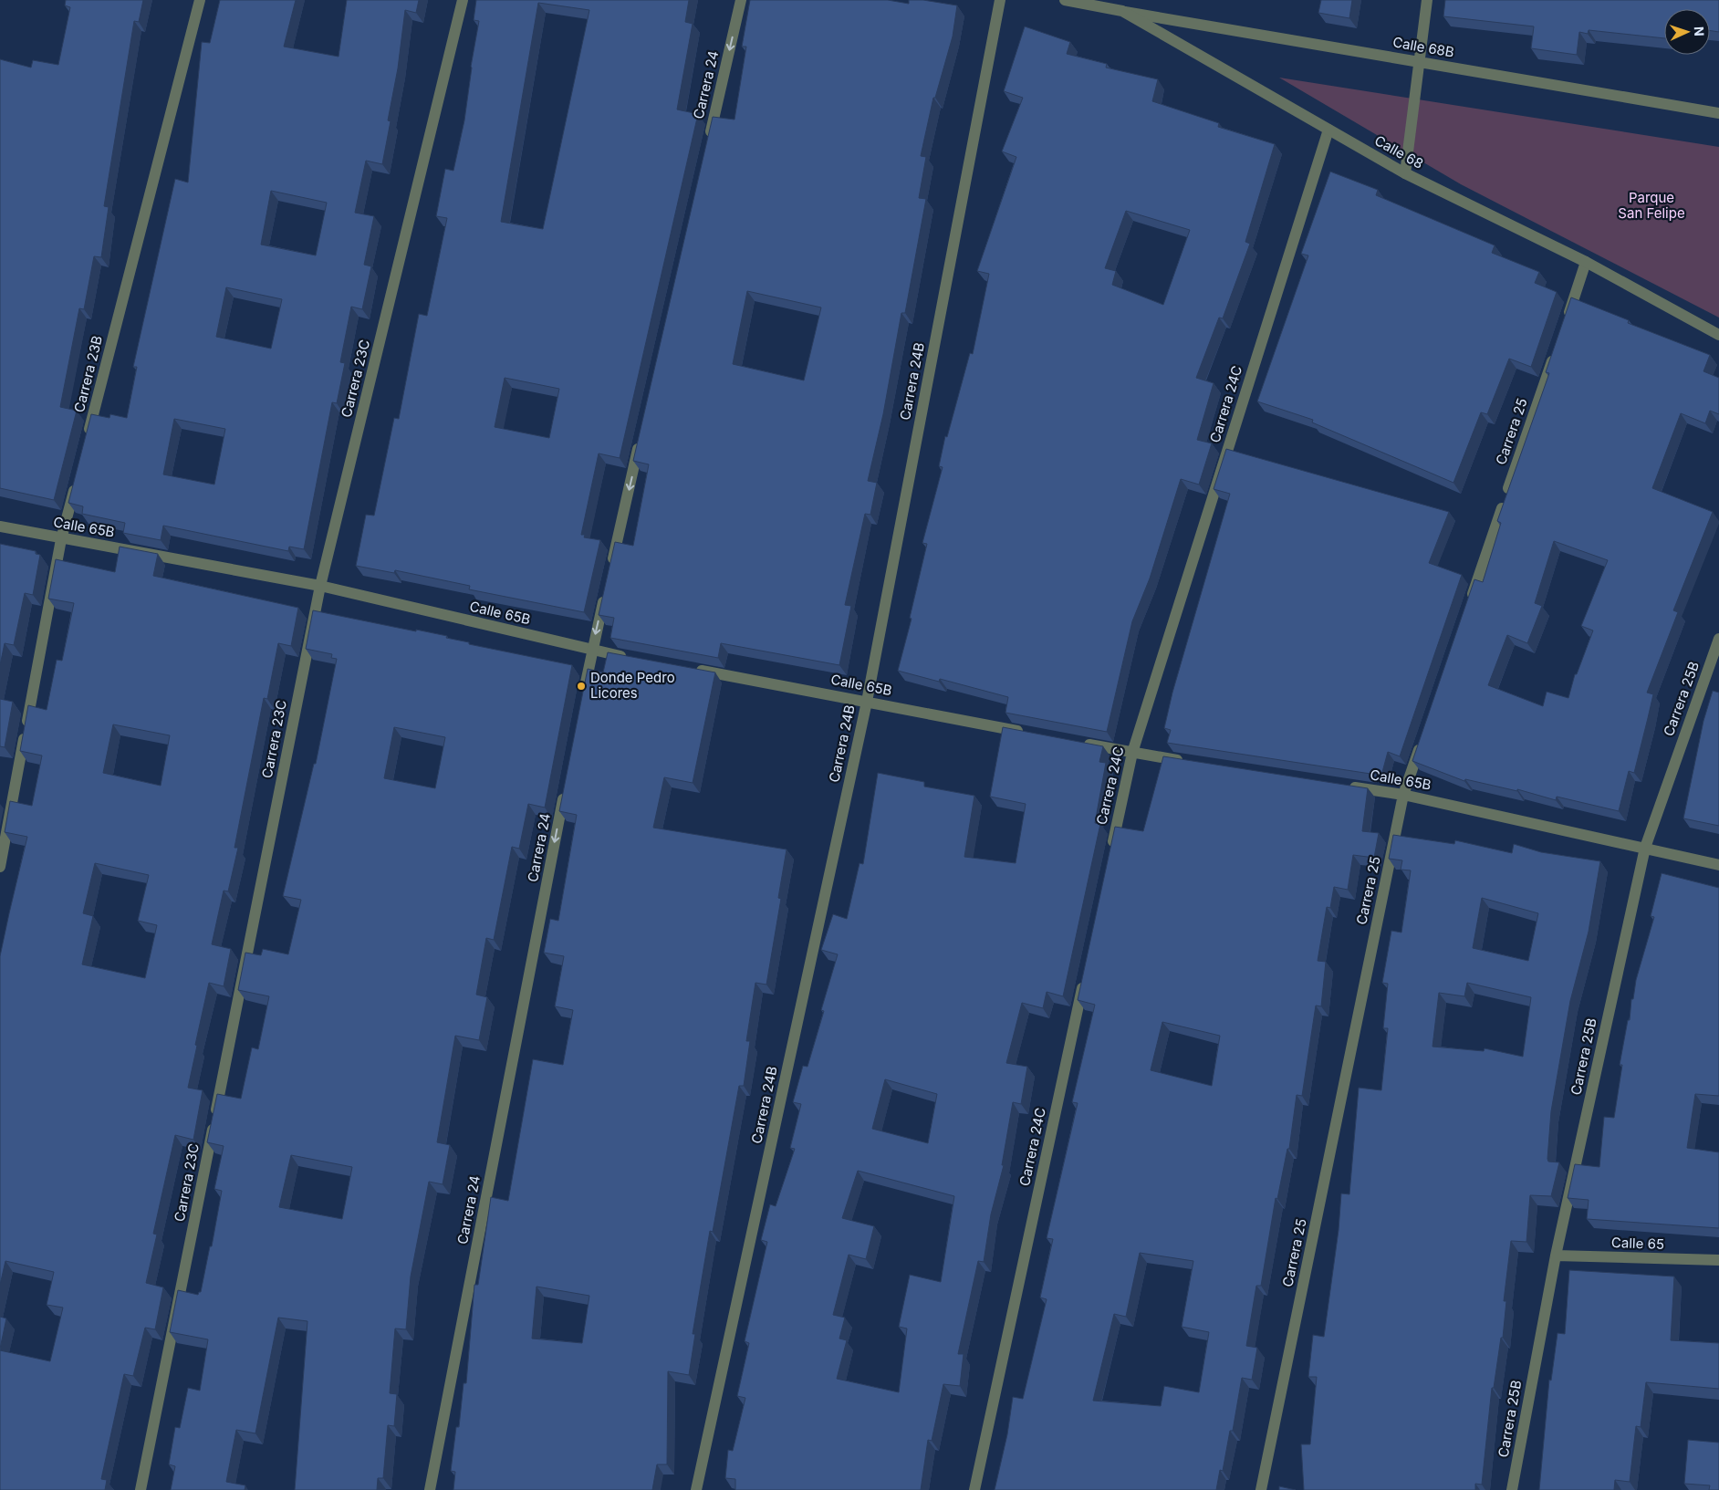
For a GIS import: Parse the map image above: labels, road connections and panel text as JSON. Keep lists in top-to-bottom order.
{
  "streets": {
    "street": [
      "Calle 68B",
      "Carrera 24",
      "Calle 68",
      "Carrera 23B",
      "Carrera 23C",
      "Carrera 24B",
      "Carrera 24C",
      "Carrera 25",
      "Calle 65B",
      "Carrera 25B",
      "Calle 65"
    ]
  },
  "crossings": [
    ["Calle 68B", "Calle 68"],
    ["Calle 68", "Carrera 24C"],
    ["Carrera 23C", "Calle 65B"],
    ["Carrera 24B", "Calle 65B"],
    ["Carrera 25", "Calle 65B"],
    ["Calle 65B", "Carrera 25B"],
    ["Carrera 25B", "Calle 65"]
  ],
  "one_way": ["Carrera 24"],
  "parks": ["Parque San Felipe"],
  "places": ["Donde Pedro Licores"],
  "north": "right"
}
